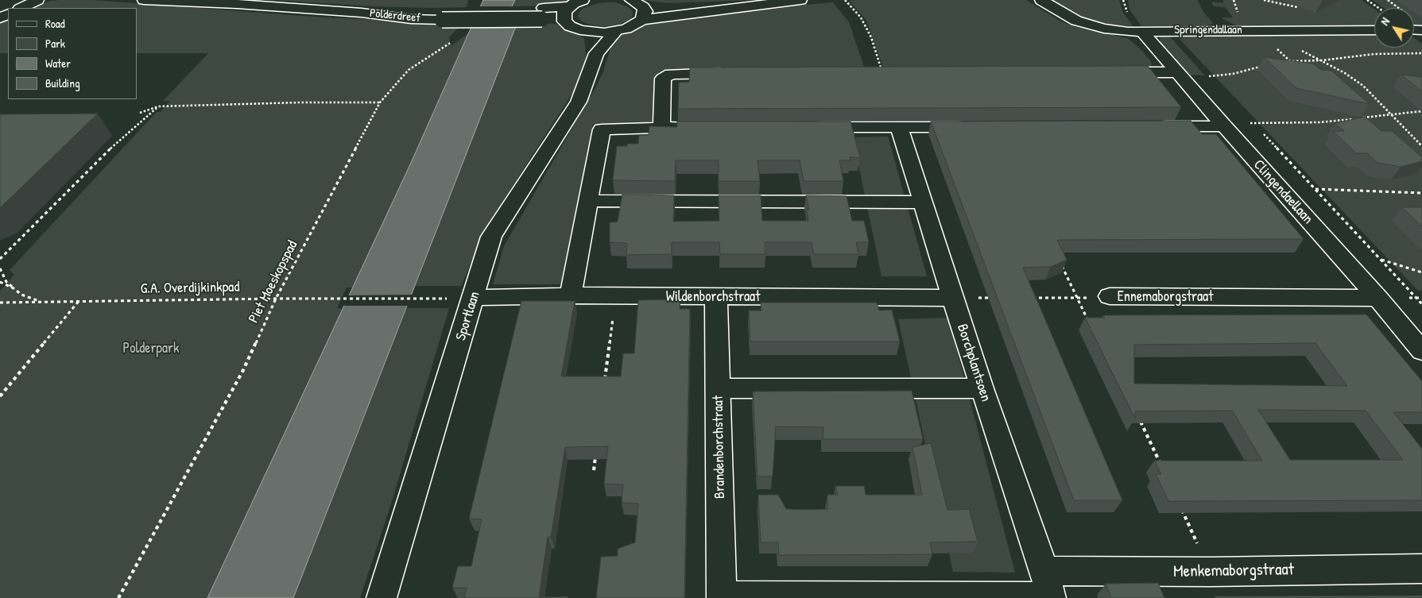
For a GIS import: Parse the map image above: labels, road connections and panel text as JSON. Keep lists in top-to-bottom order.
{
  "streets": {
    "street": [
      "Polderdreef",
      "Springendallaan",
      "Clingendaellaan",
      "Wildenborchstraat",
      "Ennemaborgstraat",
      "Sportlaan",
      "Borchplantsoen",
      "Brandenborchstraat",
      "Menkemaborgstraat"
    ],
    "path": ["Piet Moeskopspad", "G.A. Overdijkinkpad"]
  },
  "crossings": [
    ["Springendallaan", "Clingendaellaan"],
    ["Clingendaellaan", "Ennemaborgstraat"],
    ["Piet Moeskopspad", "G.A. Overdijkinkpad"],
    ["Wildenborchstraat", "Sportlaan"],
    ["Wildenborchstraat", "Borchplantsoen"],
    ["Wildenborchstraat", "Brandenborchstraat"],
    ["Borchplantsoen", "Brandenborchstraat"],
    ["Borchplantsoen", "Menkemaborgstraat"],
    ["Brandenborchstraat", "Menkemaborgstraat"]
  ],
  "parks": ["Polderpark"],
  "legend": [
    "Road",
    "Park",
    "Water",
    "Building"
  ],
  "north": "top left"
}
